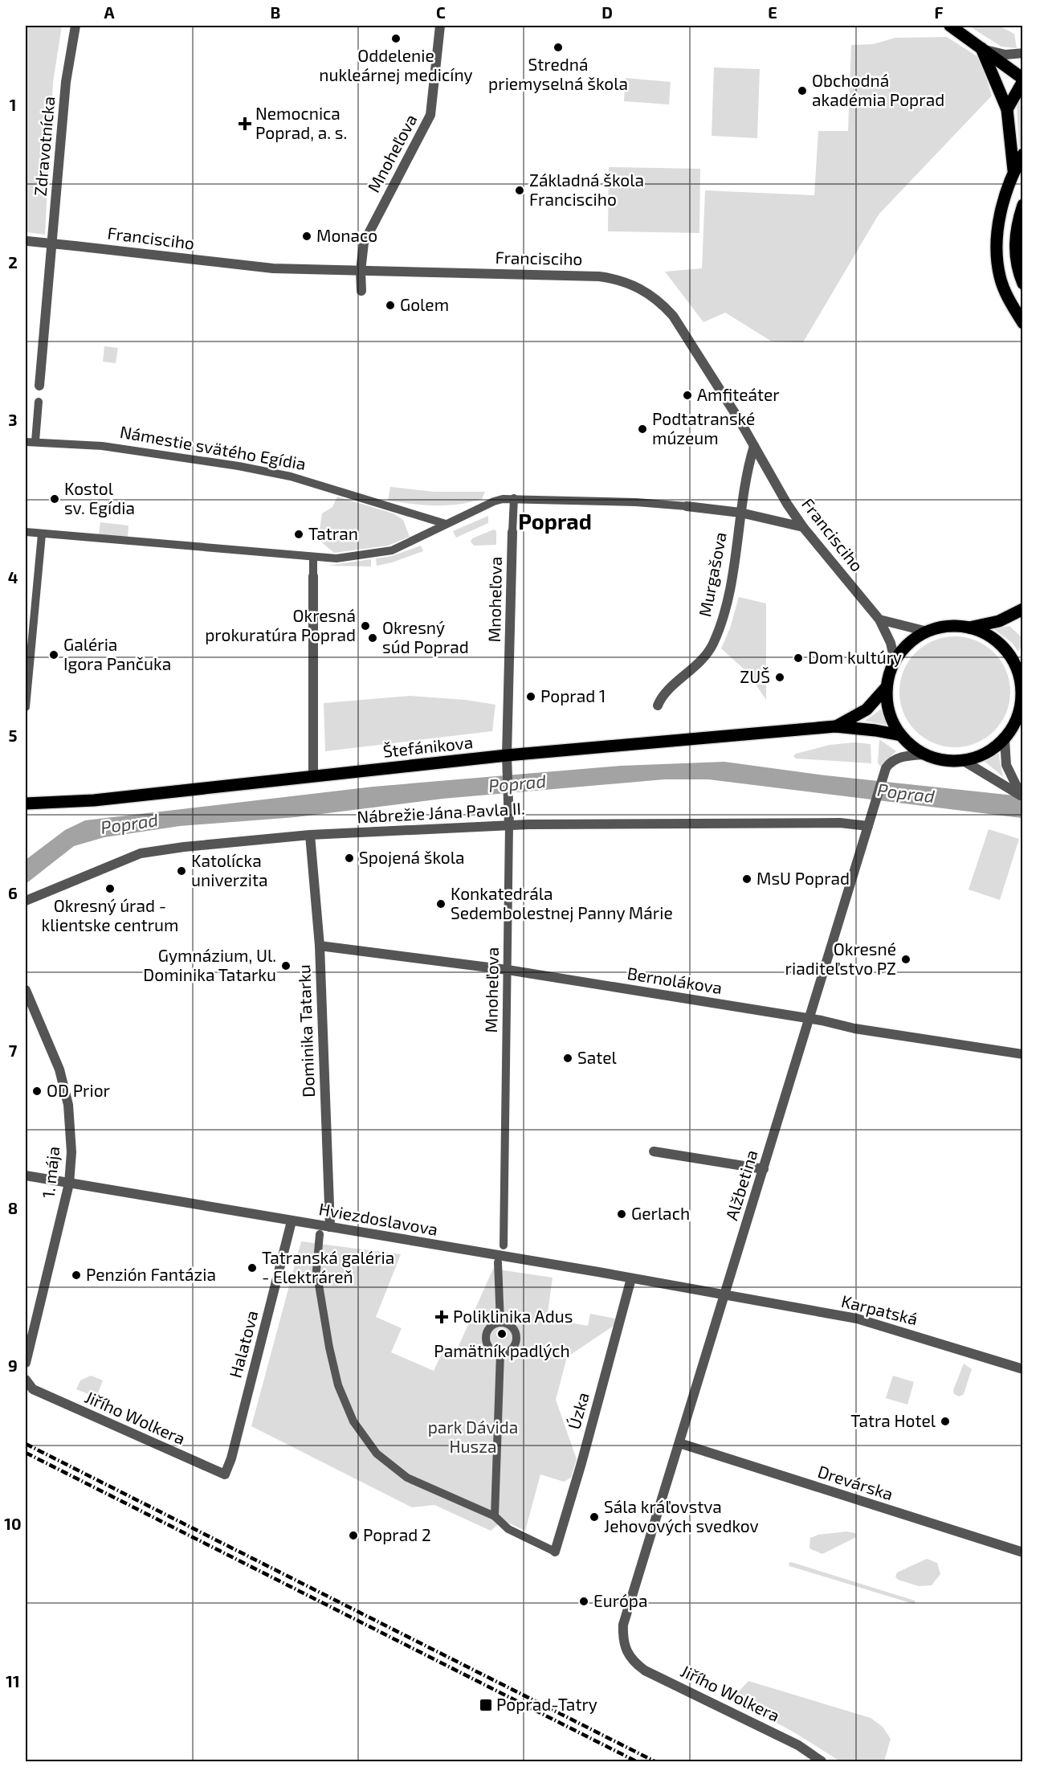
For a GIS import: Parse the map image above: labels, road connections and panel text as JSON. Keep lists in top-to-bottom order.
{
  "streets": {
    "main road": ["Štefánikova"],
    "street": [
      "Zdravotnícka",
      "Mnoheľova",
      "Francisciho",
      "Námestie svätého Egídia",
      "Murgašova",
      "Nábrežie Jána Pavla II.",
      "Bernolákova",
      "Dominika Tatarku",
      "1. mája",
      "Alžbetina",
      "Hviezdoslavova",
      "Karpatská",
      "Halatova",
      "Úzka",
      "Jiřího Wolkera",
      "Drevárska"
    ]
  },
  "crossings": [
    ["Mnoheľova", "Francisciho"],
    ["Mnoheľova", "Štefánikova"],
    ["Mnoheľova", "Nábrežie Jána Pavla II."],
    ["Mnoheľova", "Bernolákova"],
    ["Francisciho", "Murgašova"],
    ["Francisciho", "Štefánikova"],
    ["Francisciho", "Alžbetina"],
    ["Štefánikova", "Alžbetina"],
    ["Nábrežie Jána Pavla II.", "Dominika Tatarku"],
    ["Nábrežie Jána Pavla II.", "Alžbetina"],
    ["Bernolákova", "Dominika Tatarku"],
    ["Bernolákova", "Alžbetina"],
    ["Dominika Tatarku", "Hviezdoslavova"],
    ["1. mája", "Hviezdoslavova"],
    ["Alžbetina", "Hviezdoslavova"],
    ["Alžbetina", "Karpatská"],
    ["Alžbetina", "Jiřího Wolkera"],
    ["Alžbetina", "Drevárska"],
    ["Hviezdoslavova", "Karpatská"],
    ["Hviezdoslavova", "Halatova"],
    ["Hviezdoslavova", "Úzka"],
    ["Halatova", "Jiřího Wolkera"]
  ],
  "districts": ["Poprad"],
  "water": ["Poprad"],
  "parks": ["park Dávida Husza"],
  "places": {
    "other": [
      "Oddelenie nukleárnej medicíny",
      "Stredná priemyselná škola",
      "Obchodná akadémia Poprad",
      "Základná škola Francisciho",
      "Monaco",
      "Golem",
      "Amfiteáter",
      "Podtatranské múzeum",
      "Kostol sv. Egídia",
      "Tatran",
      "Okresná prokuratúra Poprad",
      "Okresný súd Poprad",
      "Galéria Igora Pančuka",
      "Dom kultúry",
      "ZUŠ",
      "Poprad 1",
      "Spojená škola",
      "Katolícka univerzita",
      "MsU Poprad",
      "Okresný úrad - klientske centrum",
      "Konkatedrála Sedembolestnej Panny Márie",
      "Okresné riaditeľstvo PZ",
      "Gymnázium, Ul. Dominika Tatarku",
      "Satel",
      "OD Prior",
      "Gerlach",
      "Tatranská galéria - Elektráreň",
      "Penzión Fantázia",
      "Pamätník padlých",
      "Tatra Hotel",
      "Sála kráľovstva Jehovových svedkov",
      "Poprad 2",
      "Európa"
    ],
    "health": ["Nemocnica Poprad, a. s.", "Poliklinika Adus"],
    "transit": ["Poprad-Tatry"]
  },
  "grid": {
    "columns": [
      "A",
      "B",
      "C",
      "D",
      "E",
      "F"
    ],
    "rows": [
      "1",
      "2",
      "3",
      "4",
      "5",
      "6",
      "7",
      "8",
      "9",
      "10",
      "11"
    ]
  }
}
